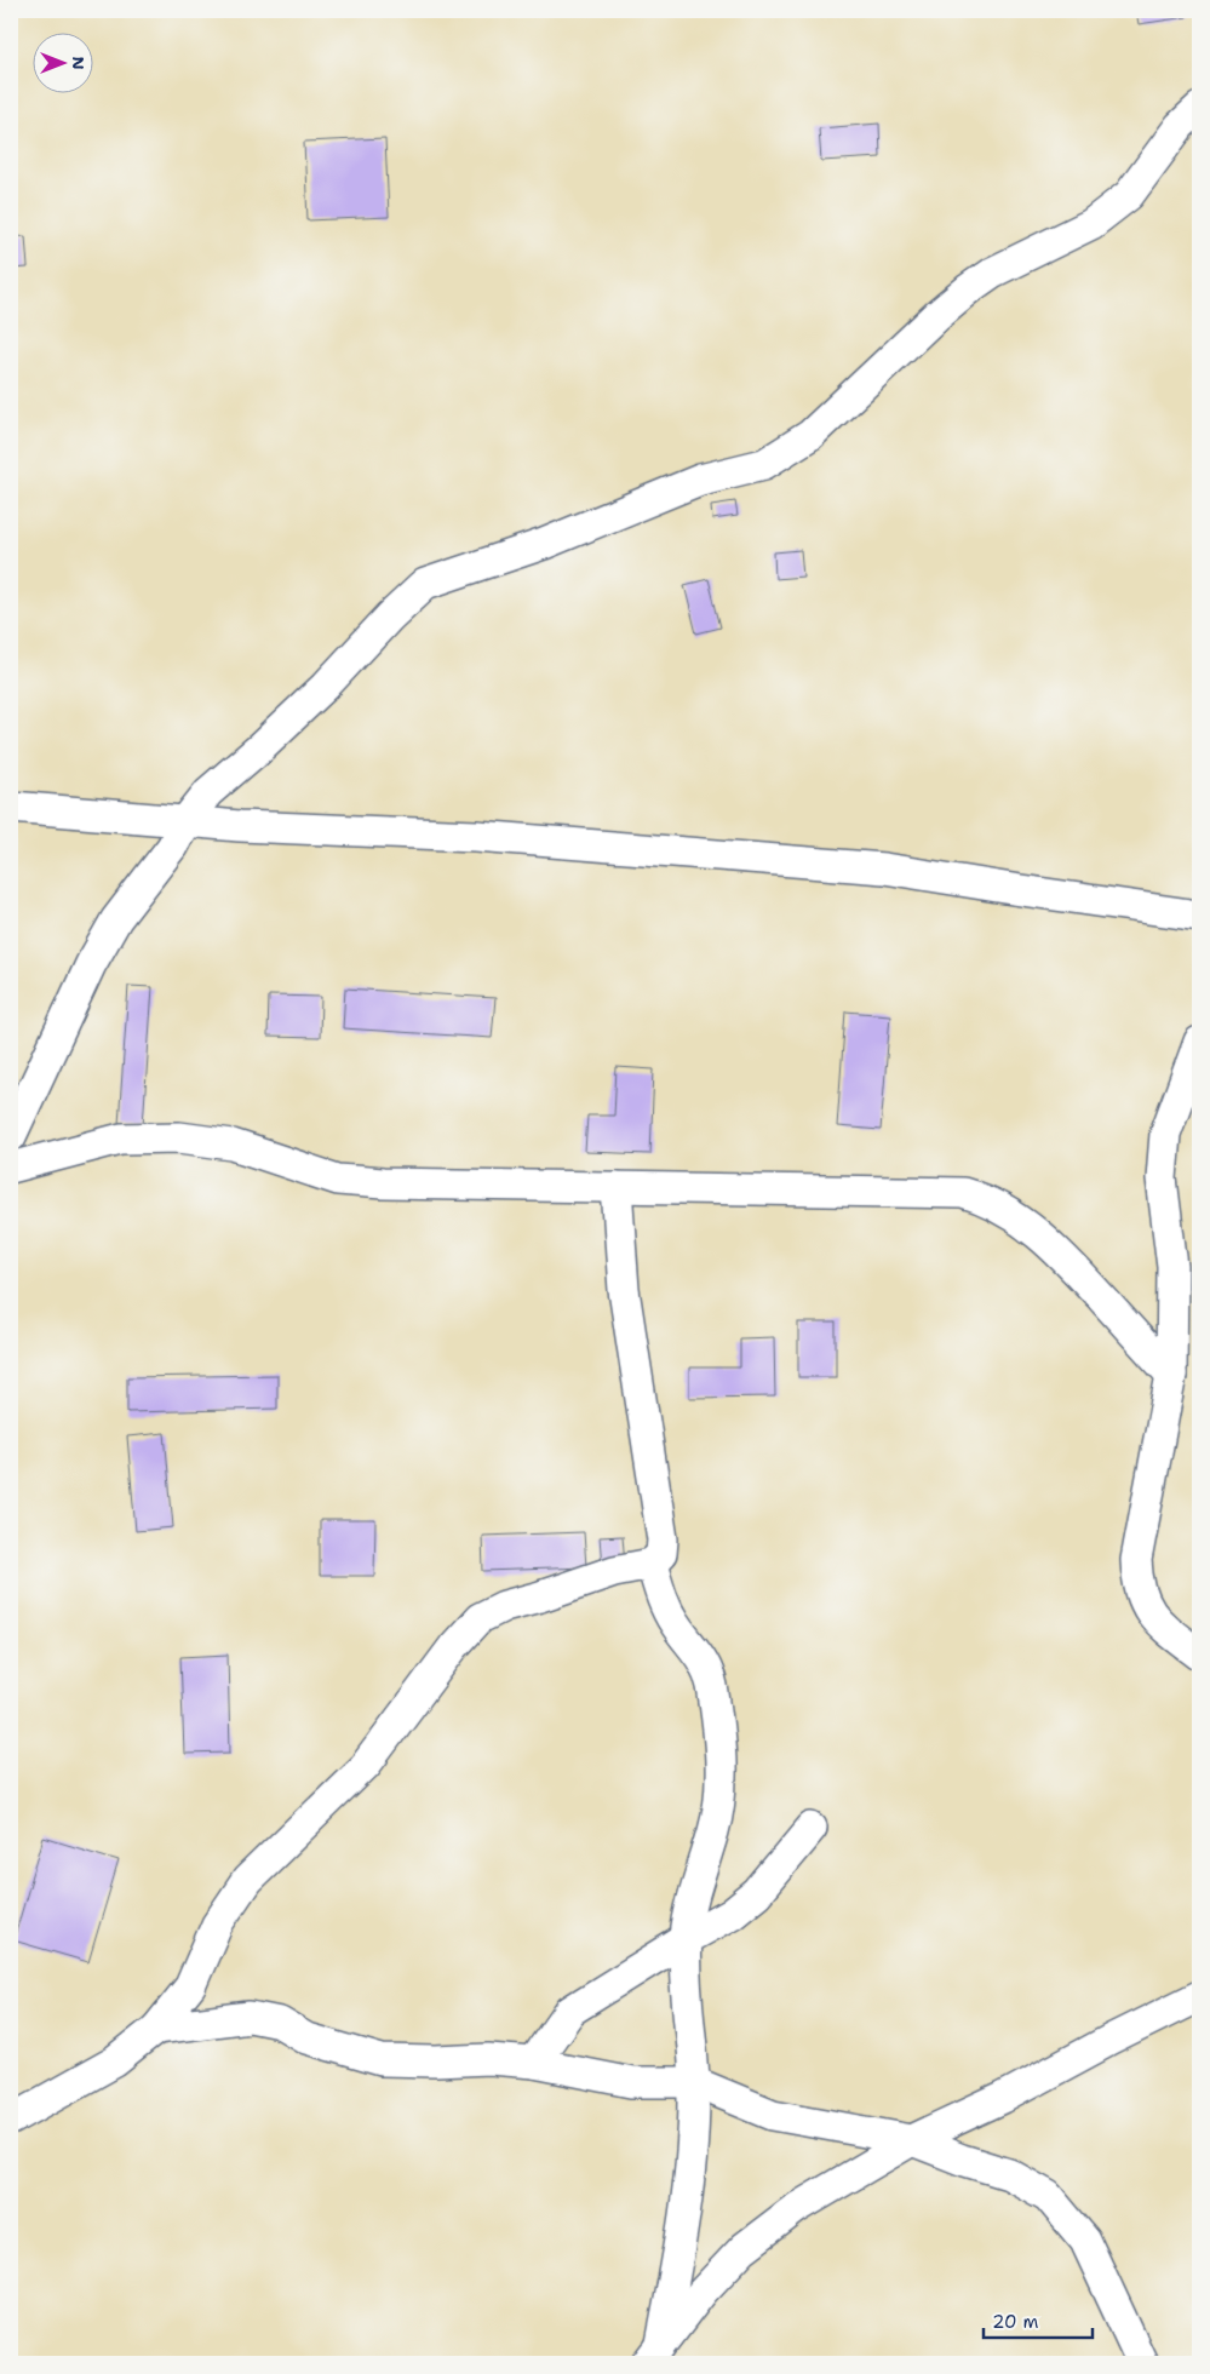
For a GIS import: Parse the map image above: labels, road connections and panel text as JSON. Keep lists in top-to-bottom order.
{
  "scale_bar": "20 m",
  "north": "right"
}
